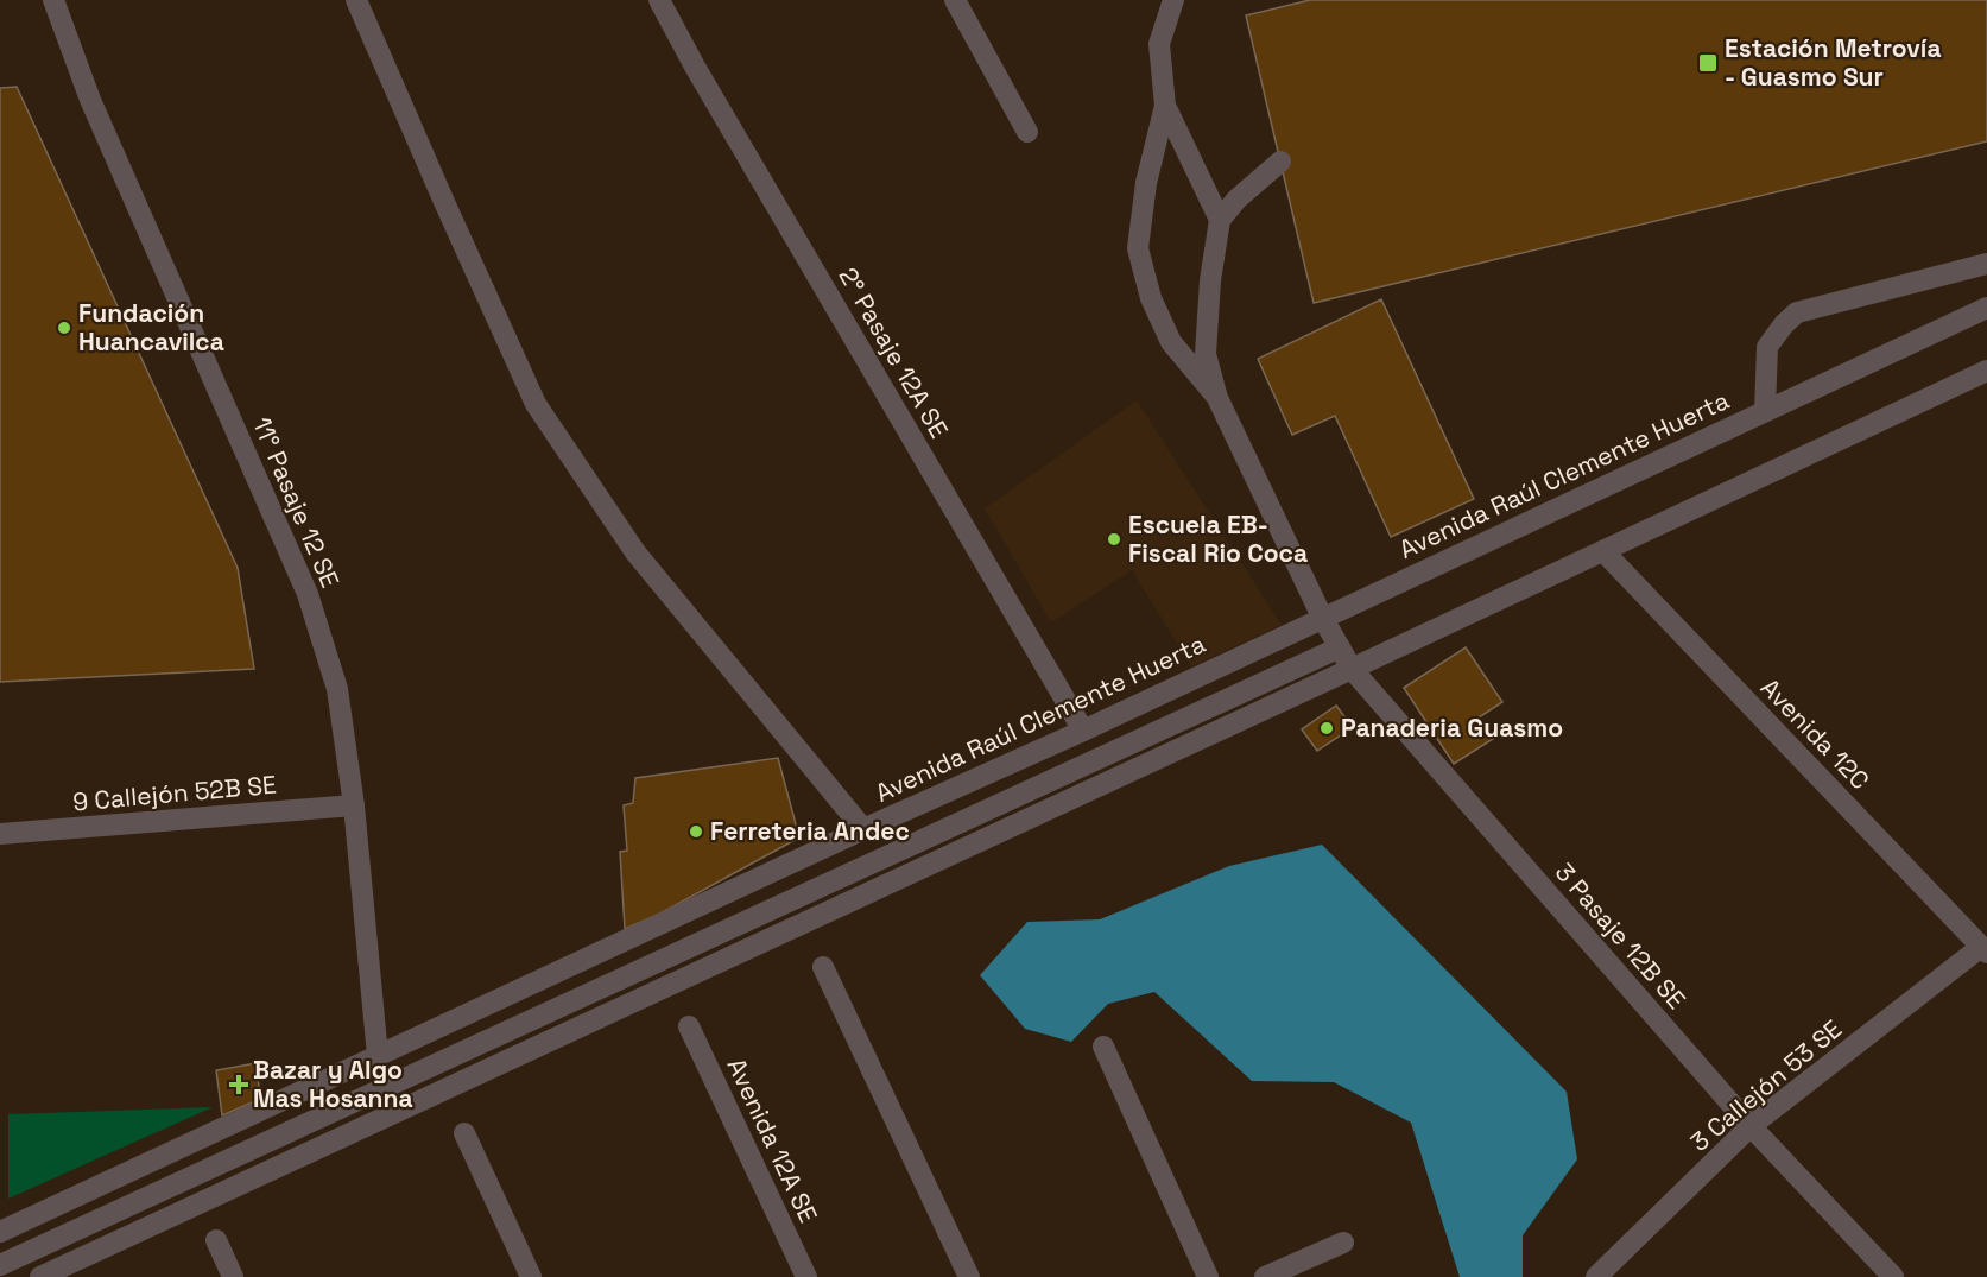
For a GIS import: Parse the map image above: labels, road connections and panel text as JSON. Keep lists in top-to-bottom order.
{
  "streets": {
    "street": [
      "2° Pasaje 12A SE",
      "Avenida Raúl Clemente Huerta",
      "11° Pasaje 12 SE",
      "Avenida 12C",
      "9 Callejón 52B SE",
      "3 Pasaje 12B SE",
      "3 Callejón 53 SE",
      "Avenida 12A SE"
    ]
  },
  "crossings": [
    ["2° Pasaje 12A SE", "Avenida Raúl Clemente Huerta"],
    ["Avenida Raúl Clemente Huerta", "11° Pasaje 12 SE"],
    ["Avenida Raúl Clemente Huerta", "3 Pasaje 12B SE"],
    ["11° Pasaje 12 SE", "9 Callejón 52B SE"],
    ["Avenida 12C", "3 Callejón 53 SE"],
    ["3 Pasaje 12B SE", "3 Callejón 53 SE"]
  ],
  "places": {
    "transit": ["Estación Metrovía - Guasmo Sur"],
    "other": [
      "Fundación Huancavilca",
      "Escuela EB- Fiscal Rio Coca",
      "Panaderia Guasmo",
      "Ferreteria Andec"
    ],
    "health": ["Bazar y Algo Mas Hosanna"]
  }
}
